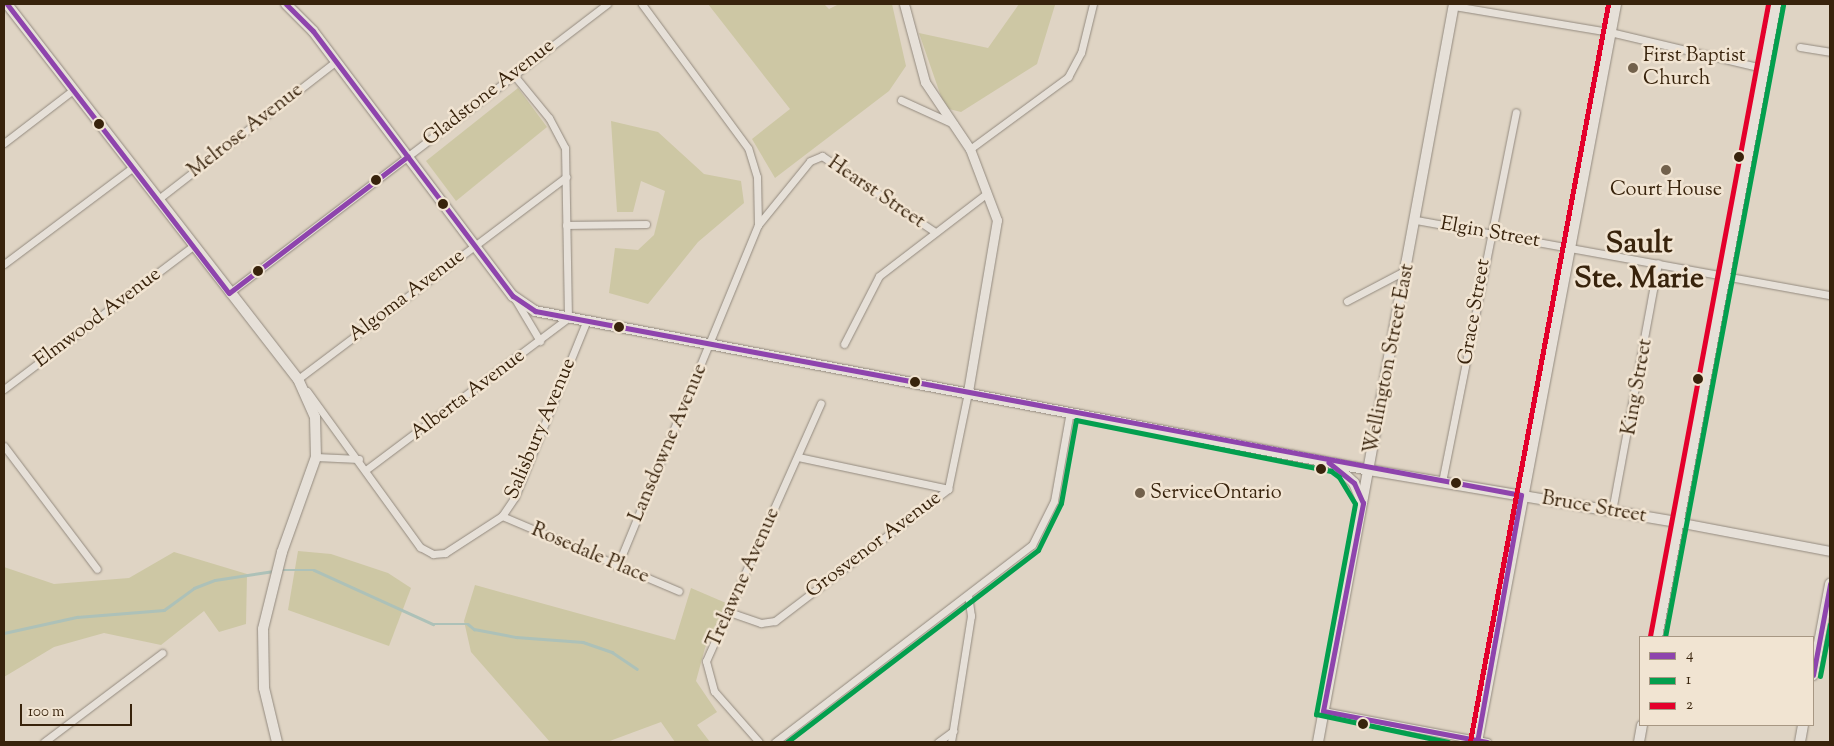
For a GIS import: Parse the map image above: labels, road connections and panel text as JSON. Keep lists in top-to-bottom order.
{
  "streets": {
    "main road": ["Wellington Street East", "Bruce Street"],
    "street": [
      "Gladstone Avenue",
      "Melrose Avenue",
      "Hearst Street",
      "Elgin Street",
      "Algoma Avenue",
      "Grace Street",
      "Elmwood Avenue",
      "King Street",
      "Alberta Avenue",
      "Salisbury Avenue",
      "Lansdowne Avenue",
      "Grosvenor Avenue",
      "Rosedale Place",
      "Trelawne Avenue"
    ]
  },
  "crossings": [
    ["Gladstone Avenue", "Bruce Street"],
    ["Melrose Avenue", "Bruce Street"],
    ["Hearst Street", "Lansdowne Avenue"],
    ["Elgin Street", "Grace Street"],
    ["Elgin Street", "Wellington Street East"],
    ["Elgin Street", "King Street"],
    ["Algoma Avenue", "Bruce Street"],
    ["Grace Street", "Bruce Street"],
    ["Wellington Street East", "Bruce Street"],
    ["King Street", "Bruce Street"],
    ["Alberta Avenue", "Salisbury Avenue"],
    ["Alberta Avenue", "Bruce Street"],
    ["Salisbury Avenue", "Bruce Street"],
    ["Salisbury Avenue", "Rosedale Place"],
    ["Lansdowne Avenue", "Bruce Street"],
    ["Lansdowne Avenue", "Rosedale Place"],
    ["Bruce Street", "Grosvenor Avenue"],
    ["Grosvenor Avenue", "Trelawne Avenue"]
  ],
  "districts": ["Sault Ste. Marie"],
  "places": ["First Baptist Church", "Court House", "ServiceOntario"],
  "lines": ["transit line 4", "transit line 2", "transit line 1"],
  "legend": ["4", "1", "2"],
  "scale_bar": "100 m"
}
